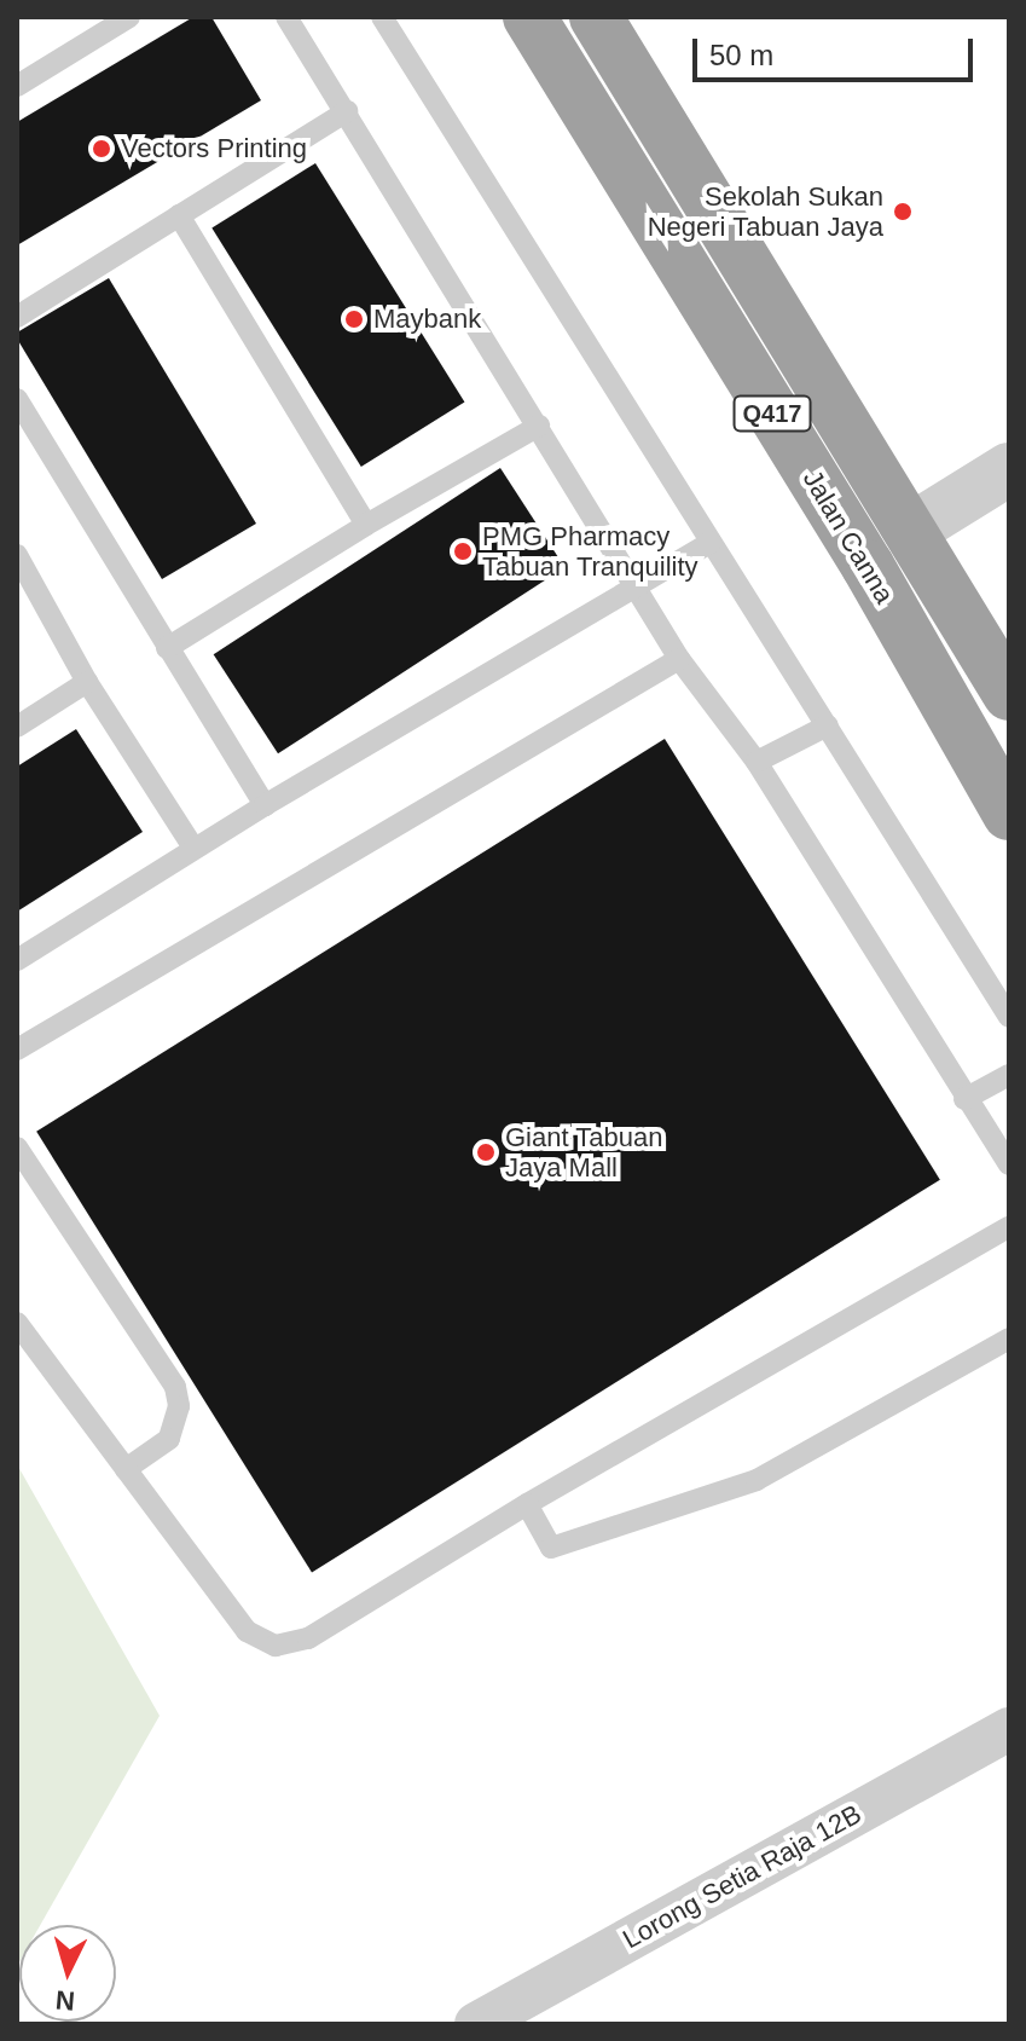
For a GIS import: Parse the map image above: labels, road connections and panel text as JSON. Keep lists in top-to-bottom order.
{
  "streets": {
    "highway": ["Q417", "Jalan Canna"],
    "street": ["Lorong Setia Raja 12B"]
  },
  "places": [
    "Vectors Printing",
    "Sekolah Sukan Negeri Tabuan Jaya",
    "Maybank",
    "PMG Pharmacy Tabuan Tranquility",
    "Giant Tabuan Jaya Mall"
  ],
  "scale_bar": "50 m",
  "north": "bottom"
}
